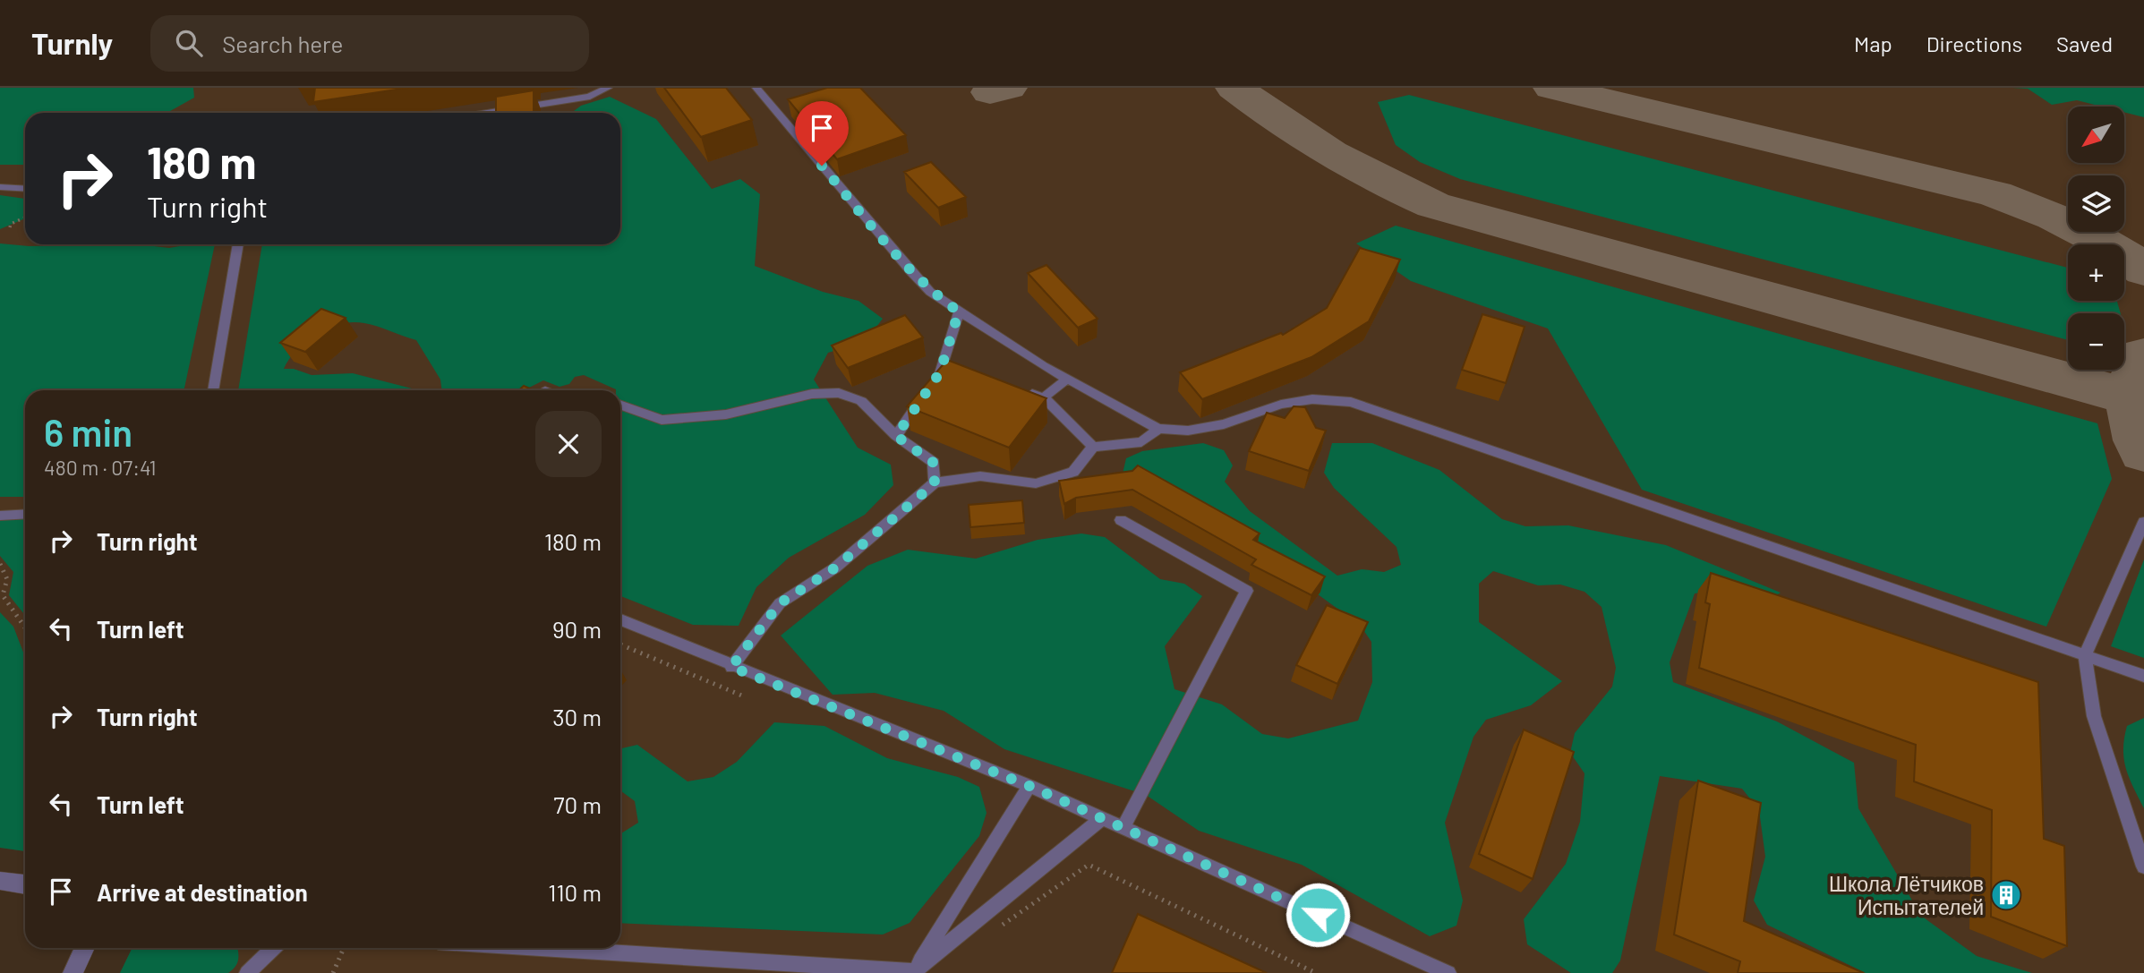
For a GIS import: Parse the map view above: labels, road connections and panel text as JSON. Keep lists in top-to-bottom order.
{
  "places": {
    "building": ["Школа Лётчиков Испытателей"]
  },
  "north": "bottom left",
  "page": {
    "header": "Turnly",
    "search": "Search here",
    "nav": ["Map", "Directions", "Saved"],
    "map_buttons": ["+", "−"],
    "turn": ["180 m", "Turn right"],
    "heading": ["6 min", "480 m · 07:41"],
    "list": [
      {
        "name": "Turn right",
        "value": "180 m"
      },
      {
        "name": "Turn left",
        "value": "90 m"
      },
      {
        "name": "Turn right",
        "value": "30 m"
      },
      {
        "name": "Turn left",
        "value": "70 m"
      },
      {
        "name": "Arrive at destination",
        "value": "110 m"
      }
    ]
  }
}
